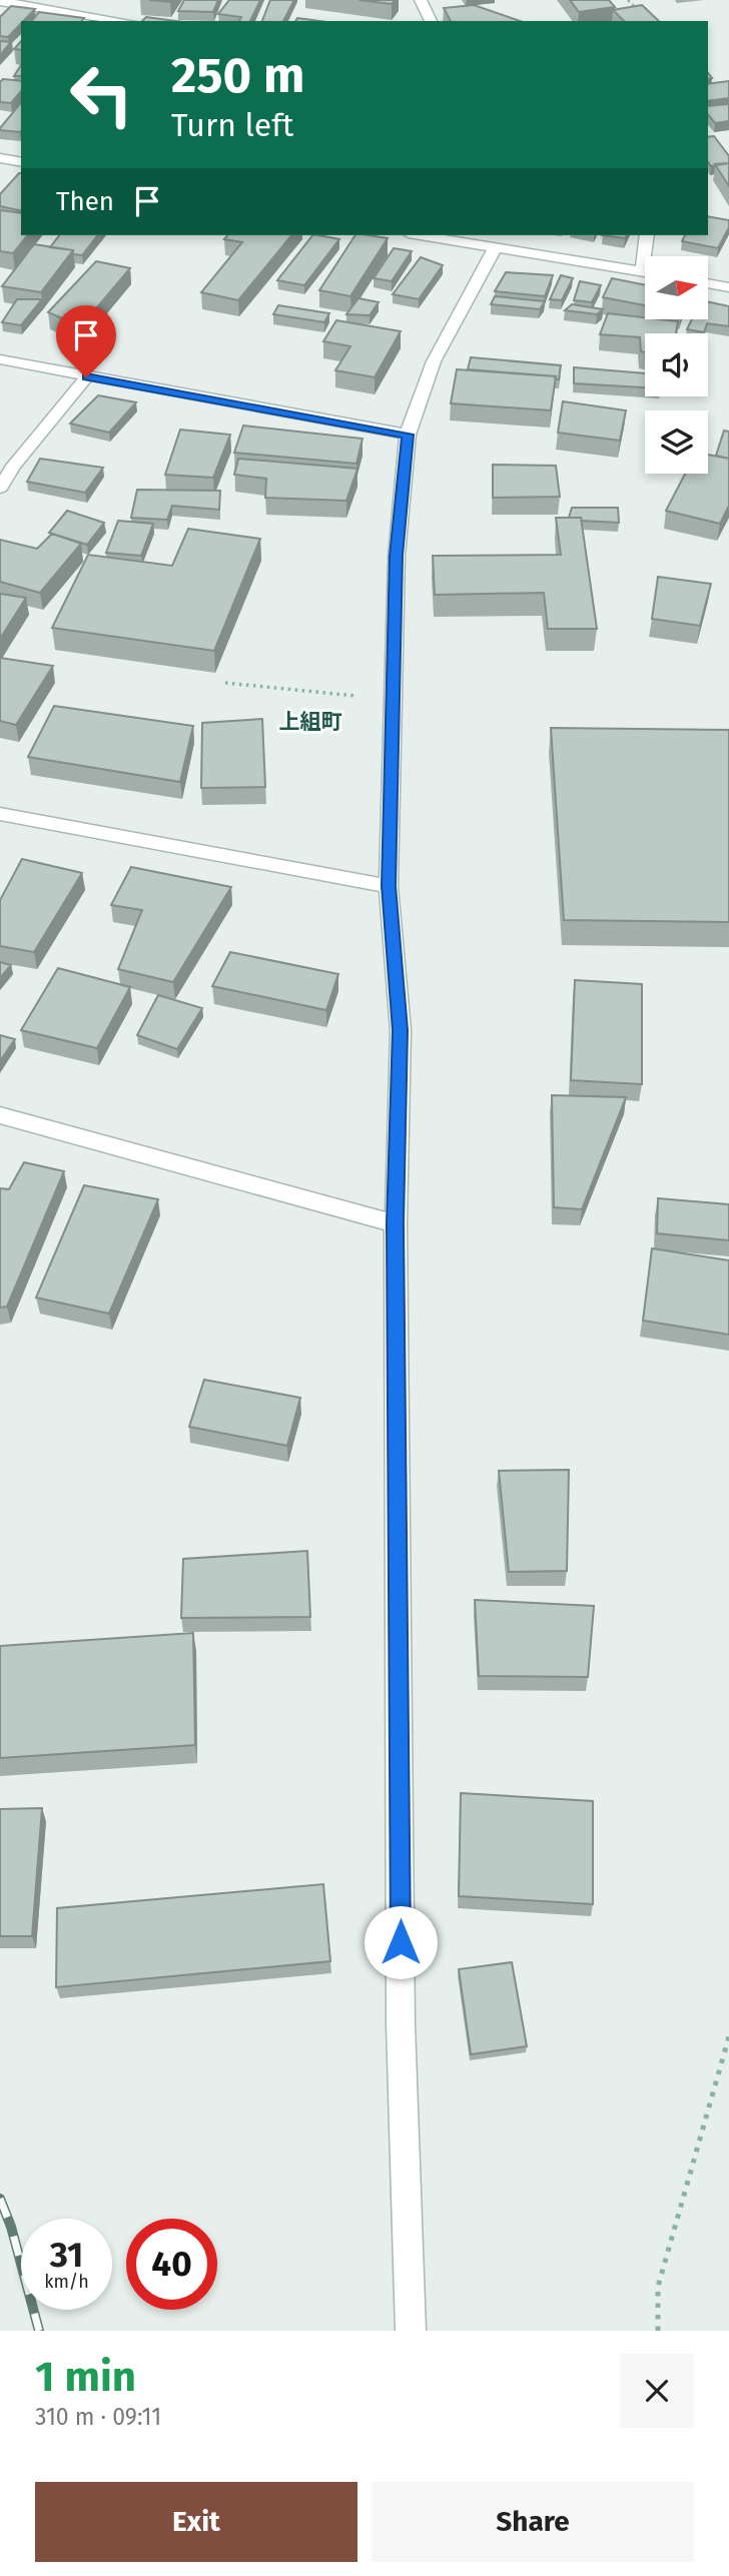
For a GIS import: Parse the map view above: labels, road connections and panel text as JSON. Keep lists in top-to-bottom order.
{
  "districts": ["上組町"],
  "north": "right",
  "page": {
    "turn": ["250 m", "Turn left"],
    "then": "Then",
    "speed": "31 km/h",
    "limit": "40",
    "heading": ["1 min", "310 m · 09:11"],
    "buttons": ["Exit", "Share"]
  }
}
